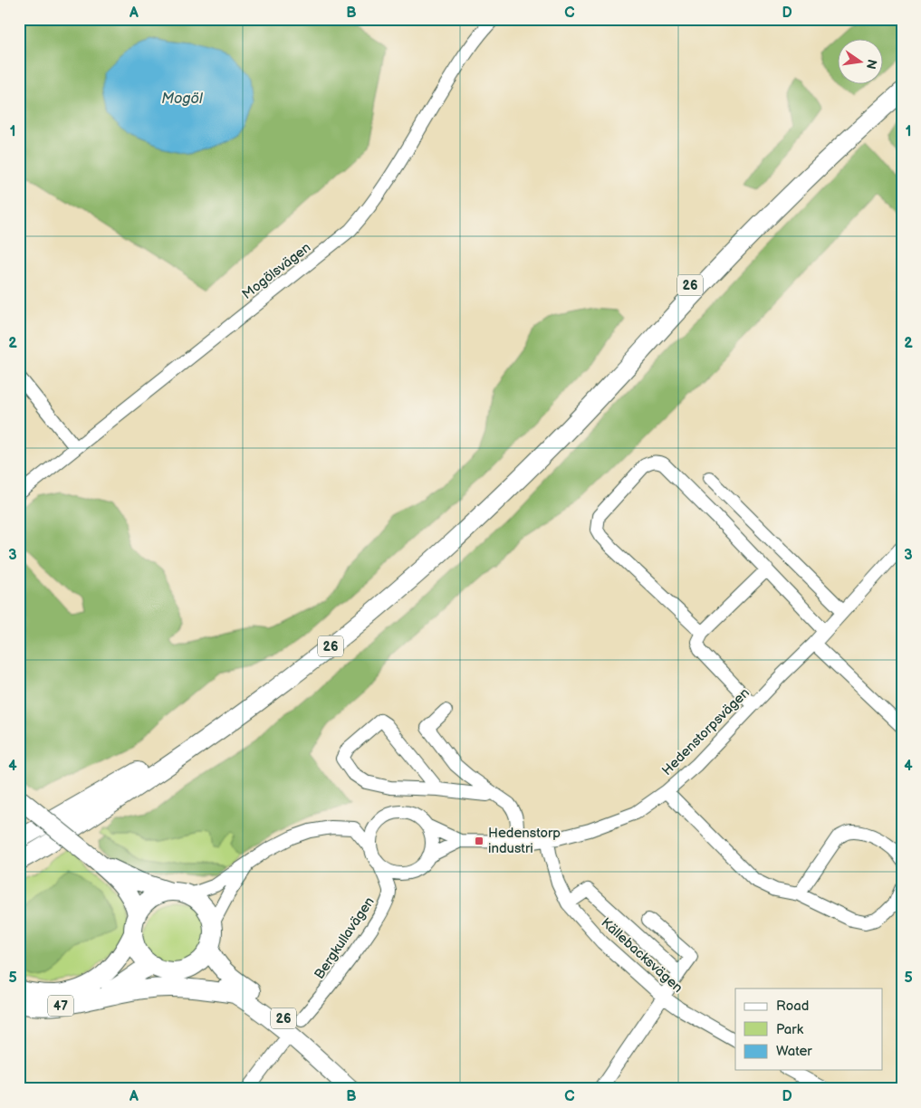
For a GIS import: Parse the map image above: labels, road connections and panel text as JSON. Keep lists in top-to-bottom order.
{
  "streets": {
    "highway": ["26", "47"],
    "street": [
      "Mogölsvägen",
      "Hedenstorpsvägen",
      "Bergkullavägen",
      "Källebacksvägen"
    ]
  },
  "crossings": [
    ["26", "47"],
    ["Hedenstorpsvägen", "Bergkullavägen"],
    ["Hedenstorpsvägen", "Källebacksvägen"]
  ],
  "water": ["Mogöl"],
  "places": {
    "transit": ["Hedenstorp industri"]
  },
  "legend": ["Road", "Park", "Water"],
  "north": "right",
  "grid": {
    "columns": [
      "A",
      "B",
      "C",
      "D"
    ],
    "rows": [
      "1",
      "2",
      "3",
      "4",
      "5"
    ]
  }
}
